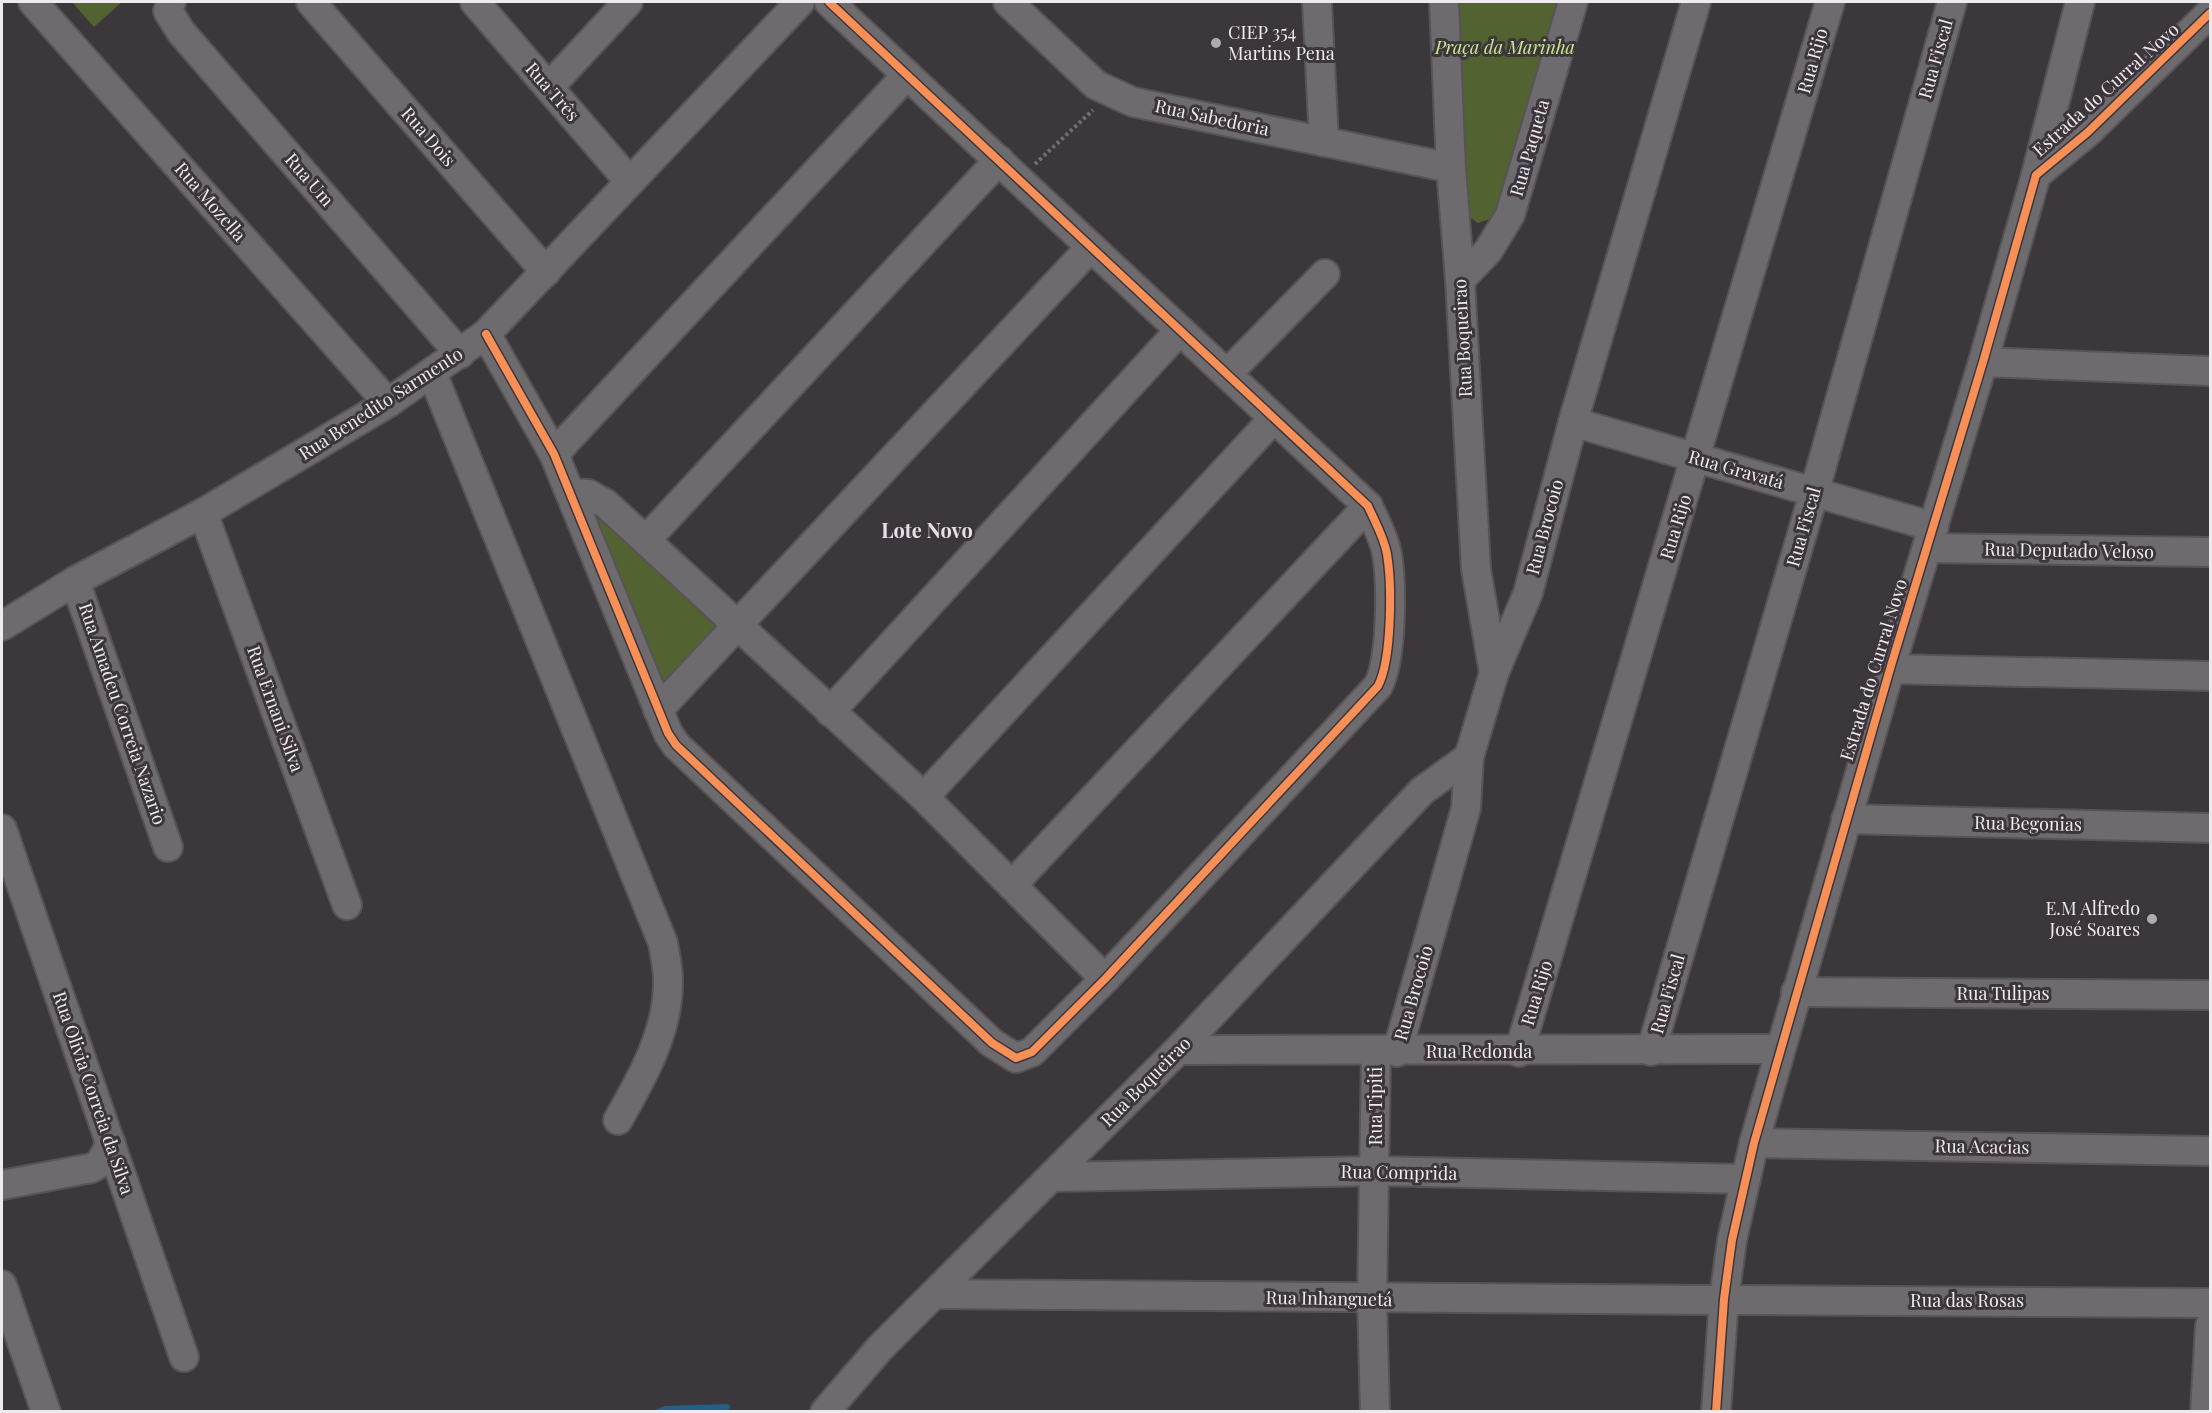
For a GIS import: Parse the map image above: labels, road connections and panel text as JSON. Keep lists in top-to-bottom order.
{
  "streets": {
    "street": [
      "Rua Fiscal",
      "Rua Rijo",
      "Estrada do Curral Novo",
      "Rua Três",
      "Rua Sabedoria",
      "Rua Dois",
      "Rua Paqueta",
      "Rua Um",
      "Rua Mozella",
      "Rua Boqueirao",
      "Rua Benedito Sarmento",
      "Rua Gravatá",
      "Rua Brocoio",
      "Rua Deputado Veloso",
      "Rua Ernani Silva",
      "Rua Amadeu Correia Nazario",
      "Rua Begonias",
      "Rua Tulipas",
      "Rua Redonda",
      "Rua Olivia Correia da Silva",
      "Rua Tipiti",
      "Rua Acacias",
      "Rua Comprida",
      "Rua Inhanguetá",
      "Rua das Rosas"
    ]
  },
  "crossings": [
    ["Rua Fiscal", "Rua Gravatá"],
    ["Rua Fiscal", "Rua Redonda"],
    ["Rua Rijo", "Rua Gravatá"],
    ["Rua Rijo", "Rua Redonda"],
    ["Estrada do Curral Novo", "Rua Gravatá"],
    ["Estrada do Curral Novo", "Rua Deputado Veloso"],
    ["Estrada do Curral Novo", "Rua Begonias"],
    ["Estrada do Curral Novo", "Rua Tulipas"],
    ["Estrada do Curral Novo", "Rua Redonda"],
    ["Estrada do Curral Novo", "Rua Acacias"],
    ["Estrada do Curral Novo", "Rua Comprida"],
    ["Estrada do Curral Novo", "Rua Inhanguetá"],
    ["Estrada do Curral Novo", "Rua das Rosas"],
    ["Rua Três", "Rua Benedito Sarmento"],
    ["Rua Sabedoria", "Rua Boqueirao"],
    ["Rua Dois", "Rua Benedito Sarmento"],
    ["Rua Paqueta", "Rua Boqueirao"],
    ["Rua Um", "Rua Benedito Sarmento"],
    ["Rua Mozella", "Rua Benedito Sarmento"],
    ["Rua Boqueirao", "Rua Brocoio"],
    ["Rua Boqueirao", "Rua Redonda"],
    ["Rua Boqueirao", "Rua Comprida"],
    ["Rua Boqueirao", "Rua Inhanguetá"],
    ["Rua Benedito Sarmento", "Rua Ernani Silva"],
    ["Rua Benedito Sarmento", "Rua Amadeu Correia Nazario"],
    ["Rua Gravatá", "Rua Brocoio"],
    ["Rua Gravatá", "Rua Deputado Veloso"],
    ["Rua Brocoio", "Rua Redonda"],
    ["Rua Brocoio", "Rua Tipiti"],
    ["Rua Redonda", "Rua Tipiti"],
    ["Rua Tipiti", "Rua Comprida"],
    ["Rua Tipiti", "Rua Inhanguetá"],
    ["Rua Inhanguetá", "Rua das Rosas"]
  ],
  "districts": ["Lote Novo"],
  "parks": ["Praça da Marinha"],
  "places": ["CIEP 354 Martins Pena", "E.M Alfredo José Soares"]
}
